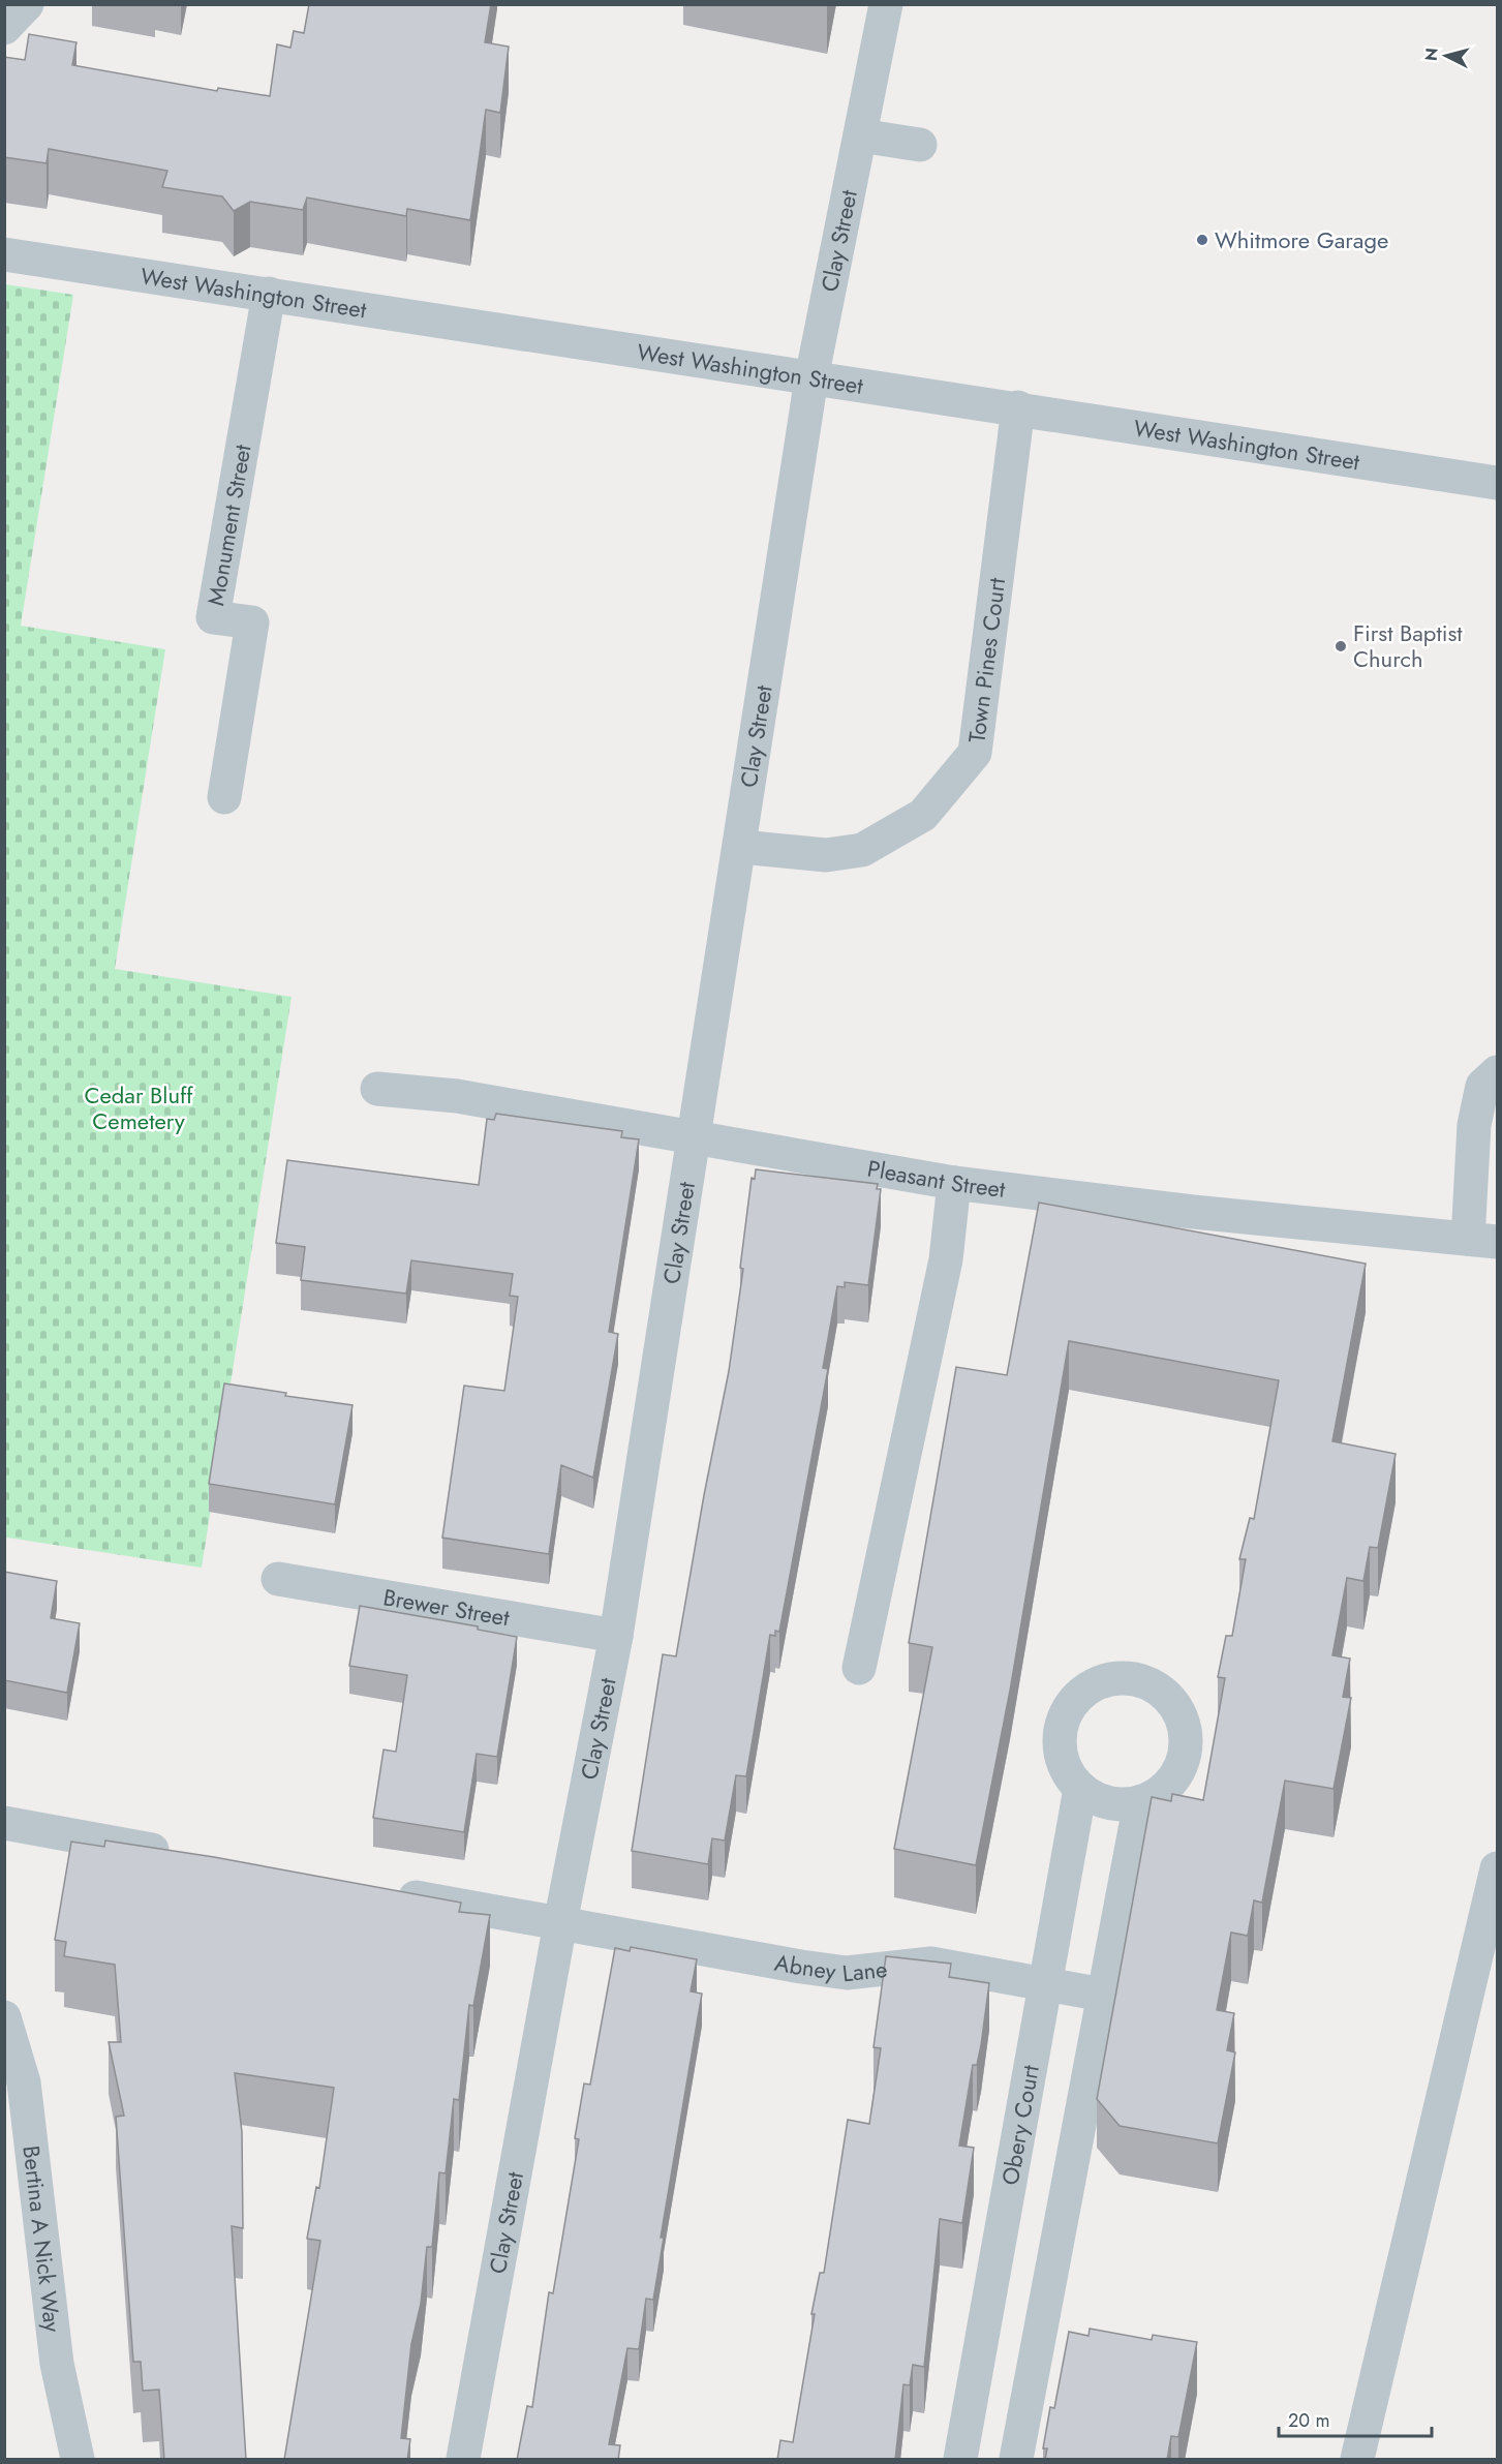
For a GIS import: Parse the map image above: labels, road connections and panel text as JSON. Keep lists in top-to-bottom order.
{
  "streets": {
    "street": [
      "Clay Street",
      "West Washington Street",
      "Monument Street",
      "Town Pines Court",
      "Pleasant Street",
      "Brewer Street",
      "Abney Lane",
      "Obery Court",
      "Bertina A Nick Way"
    ]
  },
  "crossings": [
    ["Clay Street", "West Washington Street"],
    ["Clay Street", "Town Pines Court"],
    ["Clay Street", "Pleasant Street"],
    ["Clay Street", "Brewer Street"],
    ["Clay Street", "Abney Lane"],
    ["West Washington Street", "Monument Street"],
    ["West Washington Street", "Town Pines Court"],
    ["Abney Lane", "Obery Court"]
  ],
  "parks": ["Cedar Bluff Cemetery"],
  "places": ["Whitmore Garage", "First Baptist Church"],
  "scale_bar": "20 m",
  "north": "left"
}
